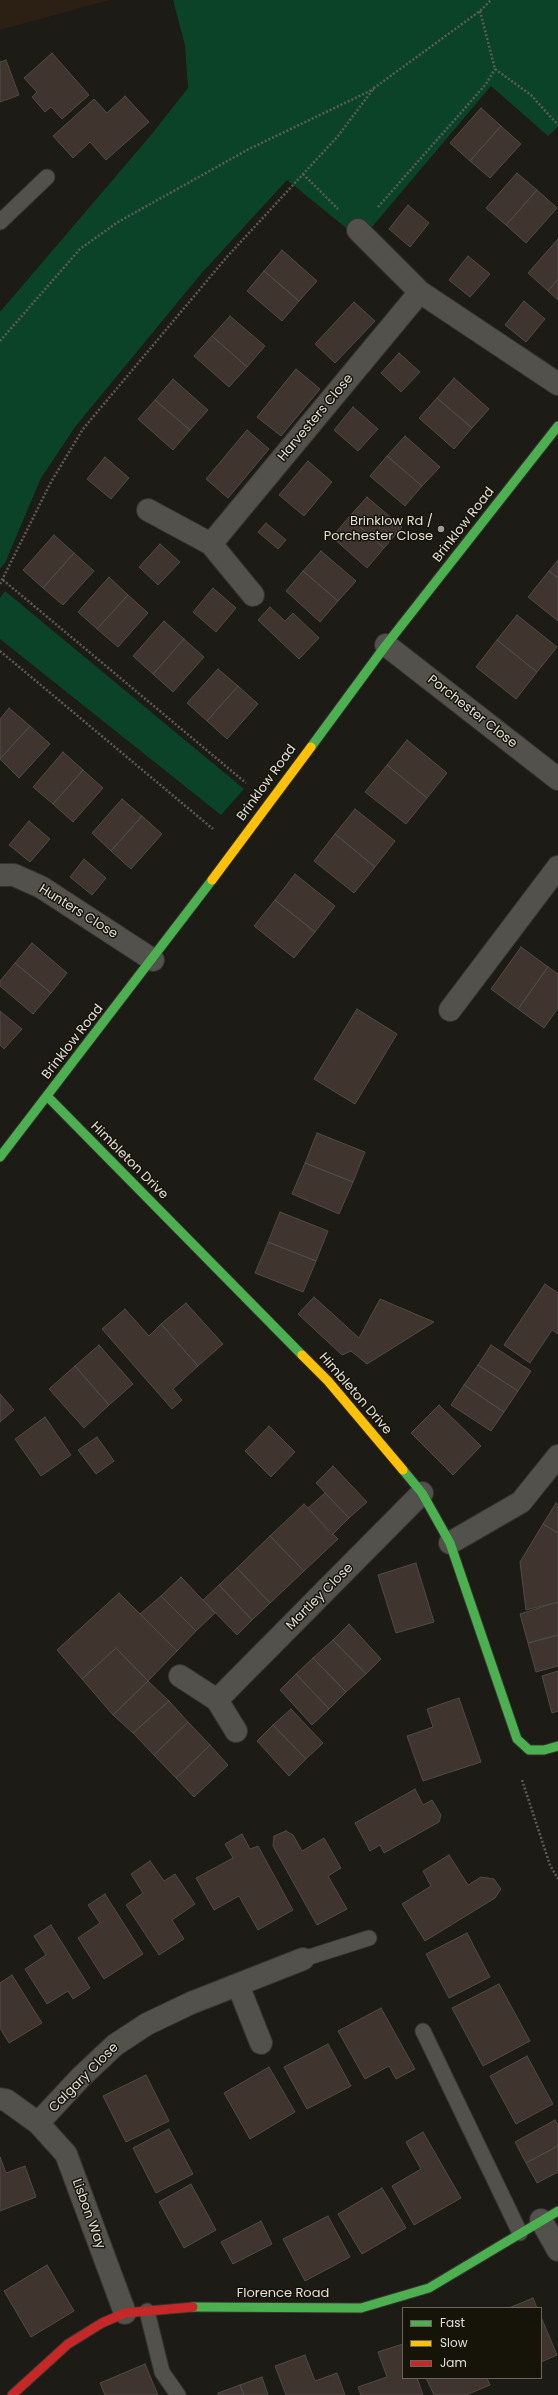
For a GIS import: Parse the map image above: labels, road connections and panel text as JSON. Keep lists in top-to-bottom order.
{
  "streets": {
    "street": [
      "Harvesters Close",
      "Brinklow Road",
      "Porchester Close",
      "Hunters Close",
      "Himbleton Drive",
      "Martley Close",
      "Calgary Close",
      "Lisbon Way",
      "Florence Road"
    ]
  },
  "crossings": [
    ["Brinklow Road", "Porchester Close"],
    ["Brinklow Road", "Hunters Close"],
    ["Brinklow Road", "Himbleton Drive"],
    ["Himbleton Drive", "Martley Close"],
    ["Calgary Close", "Lisbon Way"],
    ["Lisbon Way", "Florence Road"]
  ],
  "places": ["Brinklow Rd / Porchester Close"],
  "legend": ["Fast", "Slow", "Jam"]
}
